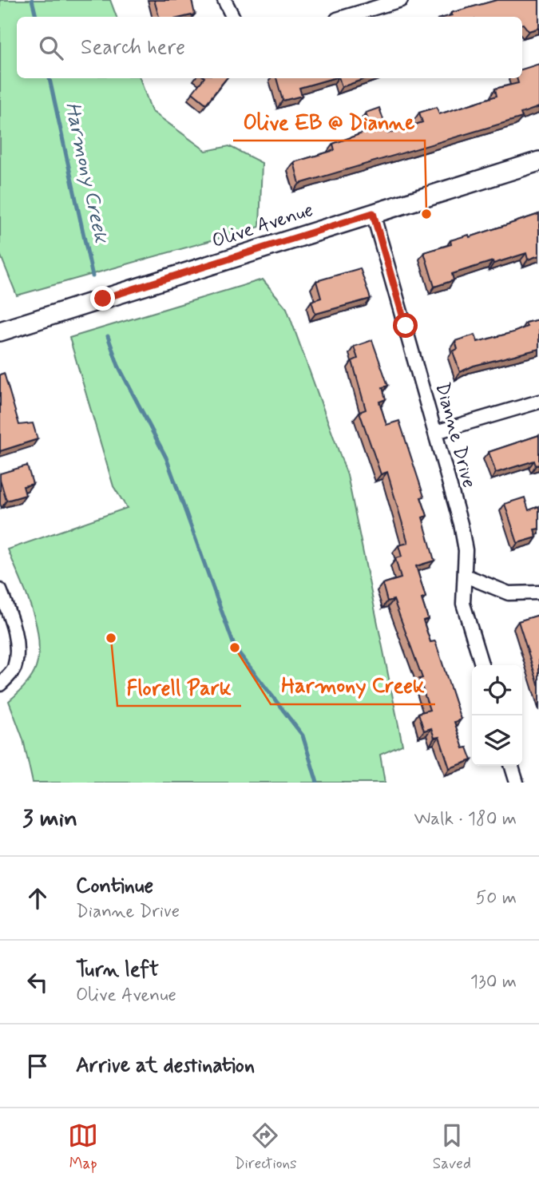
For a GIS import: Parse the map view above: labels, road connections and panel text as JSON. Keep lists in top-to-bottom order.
{
  "streets": {
    "main road": ["Olive Avenue"],
    "street": ["Dianne Drive"]
  },
  "crossings": [
    ["Olive Avenue", "Dianne Drive"]
  ],
  "water": ["Harmony Creek"],
  "places": ["Olive EB @ Dianne", "Florell Park", "Harmony Creek"],
  "page": {
    "search": "Search here",
    "heading": ["3 min", "Walk · 180 m"],
    "list": [
      ["Continue", "Dianne Drive", "50 m"],
      ["Turn left", "Olive Avenue", "130 m"],
      "Arrive at destination"
    ],
    "nav": ["Map", "Directions", "Saved"]
  }
}
